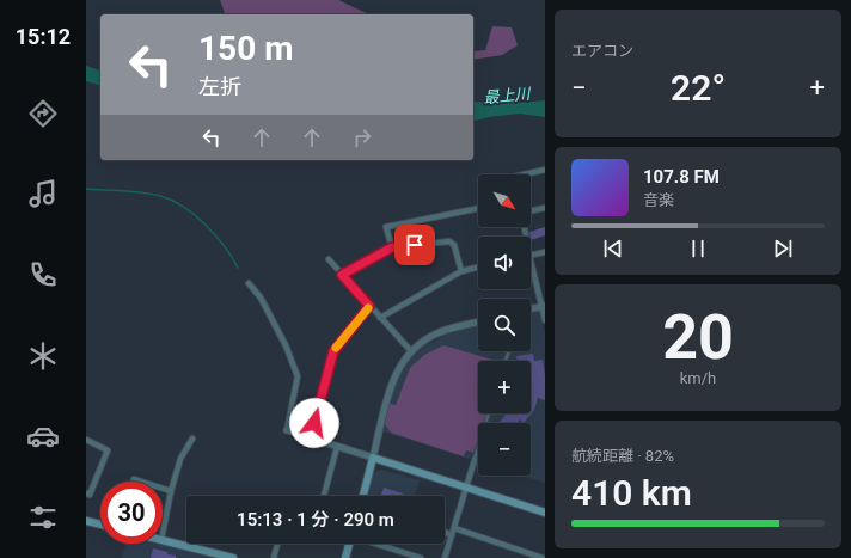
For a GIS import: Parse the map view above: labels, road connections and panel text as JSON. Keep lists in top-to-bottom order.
{
  "water": ["最上川"],
  "north": "bottom right",
  "page": {
    "tabs": "15:12",
    "tile": [
      "エアコン",
      ["20", "km/h"],
      ["航続距離 · 82%", "410 km"]
    ],
    "turn": ["150 m", "左折"],
    "heat": ["−", "22°", "+"],
    "song": ["107.8 FM", "音楽"],
    "map_buttons": ["+", "−"],
    "limit": "30",
    "trip": "15:13 · 1 分 · 290 m"
  }
}
